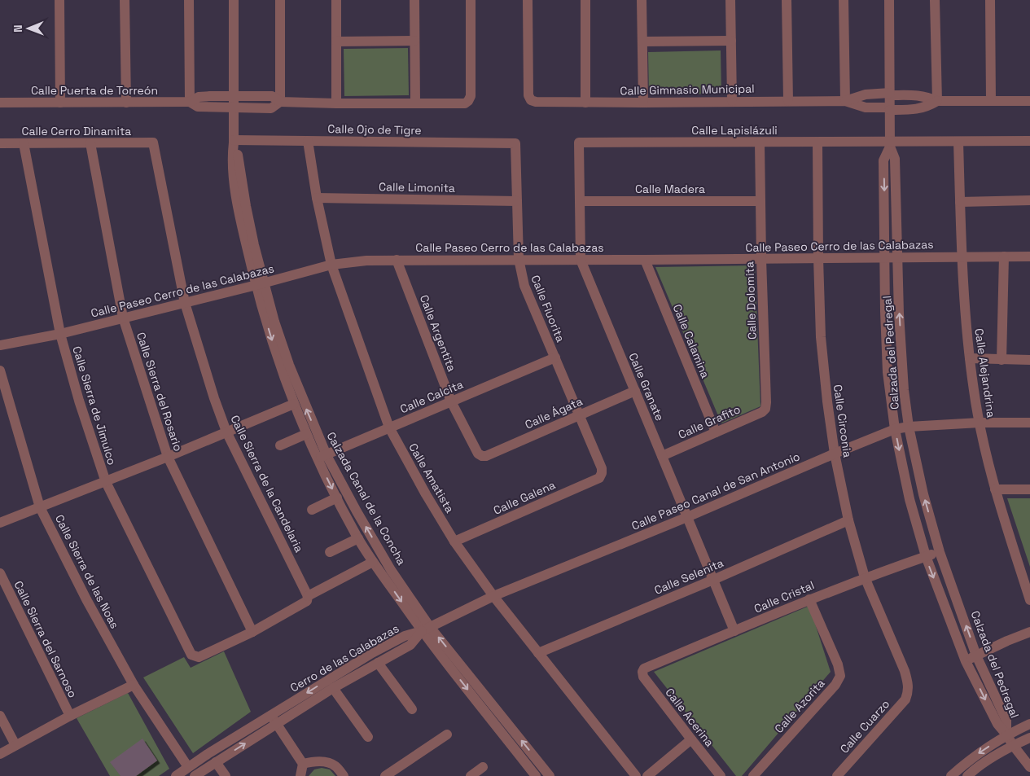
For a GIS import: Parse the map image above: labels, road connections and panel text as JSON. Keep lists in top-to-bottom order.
{
  "streets": {
    "street": [
      "Calle Gimnasio Municipal",
      "Calle Puerta de Torreón",
      "Calle Ojo de Tigre",
      "Calle Lapislázuli",
      "Calle Cerro Dinamita",
      "Calle Limonita",
      "Calle Madera",
      "Calle Paseo Cerro de las Calabazas",
      "Calle Dolomita",
      "Calle Fluorita",
      "Calle Argentita",
      "Calle Calamina",
      "Calzada del Pedregal",
      "Calle Alejandrina",
      "Calle Granate",
      "Calle Sierra del Rosario",
      "Calle Calcita",
      "Calle Sierra de Jimulco",
      "Calle Ágata",
      "Calle Circonia",
      "Calle Grafito",
      "Calle Amatista",
      "Calle Sierra de la Candelaria",
      "Calle Paseo Canal de San Antonio",
      "Calle Galena",
      "Calzada Canal de la Concha",
      "Calle Sierra de las Noas",
      "Calle Selenita",
      "Calle Cristal",
      "Calle Sierra del Sarnoso",
      "Cerro de las Calabazas",
      "Calle Azorita",
      "Calle Acerina",
      "Calle Cuarzo"
    ]
  },
  "crossings": [
    ["Calle Gimnasio Municipal", "Calzada del Pedregal"],
    ["Calle Puerta de Torreón", "Calzada Canal de la Concha"],
    ["Calle Ojo de Tigre", "Calle Fluorita"],
    ["Calle Ojo de Tigre", "Calle Amatista"],
    ["Calle Ojo de Tigre", "Calzada Canal de la Concha"],
    ["Calle Lapislázuli", "Calle Dolomita"],
    ["Calle Lapislázuli", "Calzada del Pedregal"],
    ["Calle Lapislázuli", "Calle Alejandrina"],
    ["Calle Lapislázuli", "Calle Granate"],
    ["Calle Lapislázuli", "Calle Circonia"],
    ["Calle Cerro Dinamita", "Calle Sierra del Rosario"],
    ["Calle Cerro Dinamita", "Calle Sierra de Jimulco"],
    ["Calle Cerro Dinamita", "Calle Sierra de la Candelaria"],
    ["Calle Limonita", "Calle Fluorita"],
    ["Calle Limonita", "Calle Amatista"],
    ["Calle Madera", "Calle Dolomita"],
    ["Calle Madera", "Calle Granate"],
    ["Calle Paseo Cerro de las Calabazas", "Calle Dolomita"],
    ["Calle Paseo Cerro de las Calabazas", "Calle Fluorita"],
    ["Calle Paseo Cerro de las Calabazas", "Calle Argentita"],
    ["Calle Paseo Cerro de las Calabazas", "Calle Calamina"],
    ["Calle Paseo Cerro de las Calabazas", "Calzada del Pedregal"],
    ["Calle Paseo Cerro de las Calabazas", "Calle Alejandrina"],
    ["Calle Paseo Cerro de las Calabazas", "Calle Granate"],
    ["Calle Paseo Cerro de las Calabazas", "Calle Sierra del Rosario"],
    ["Calle Paseo Cerro de las Calabazas", "Calle Sierra de Jimulco"],
    ["Calle Paseo Cerro de las Calabazas", "Calle Circonia"],
    ["Calle Paseo Cerro de las Calabazas", "Calle Amatista"],
    ["Calle Paseo Cerro de las Calabazas", "Calle Sierra de la Candelaria"],
    ["Calle Paseo Cerro de las Calabazas", "Calzada Canal de la Concha"],
    ["Calle Dolomita", "Calle Grafito"],
    ["Calle Fluorita", "Calle Calcita"],
    ["Calle Fluorita", "Calle Ágata"],
    ["Calle Fluorita", "Calle Galena"],
    ["Calle Argentita", "Calle Calcita"],
    ["Calle Argentita", "Calle Ágata"],
    ["Calle Calamina", "Calle Grafito"],
    ["Calzada del Pedregal", "Calle Paseo Canal de San Antonio"],
    ["Calzada del Pedregal", "Calle Cristal"],
    ["Calle Alejandrina", "Calle Paseo Canal de San Antonio"],
    ["Calle Granate", "Calle Ágata"],
    ["Calle Granate", "Calle Grafito"],
    ["Calle Granate", "Calle Paseo Canal de San Antonio"],
    ["Calle Granate", "Calle Selenita"],
    ["Calle Granate", "Calle Cristal"],
    ["Calle Sierra del Rosario", "Calle Sierra de Jimulco"],
    ["Calle Calcita", "Calle Amatista"],
    ["Calle Calcita", "Calzada Canal de la Concha"],
    ["Calle Circonia", "Calle Paseo Canal de San Antonio"],
    ["Calle Circonia", "Calle Selenita"],
    ["Calle Circonia", "Calle Cristal"],
    ["Calle Circonia", "Calle Cuarzo"],
    ["Calle Amatista", "Calle Paseo Canal de San Antonio"],
    ["Calle Amatista", "Calle Galena"],
    ["Calle Amatista", "Calle Selenita"],
    ["Calle Paseo Canal de San Antonio", "Calzada Canal de la Concha"],
    ["Calle Paseo Canal de San Antonio", "Cerro de las Calabazas"],
    ["Calzada Canal de la Concha", "Cerro de las Calabazas"],
    ["Calle Sierra de las Noas", "Cerro de las Calabazas"],
    ["Calle Cristal", "Calle Azorita"],
    ["Calle Cristal", "Calle Acerina"]
  ],
  "north": "left"
}
